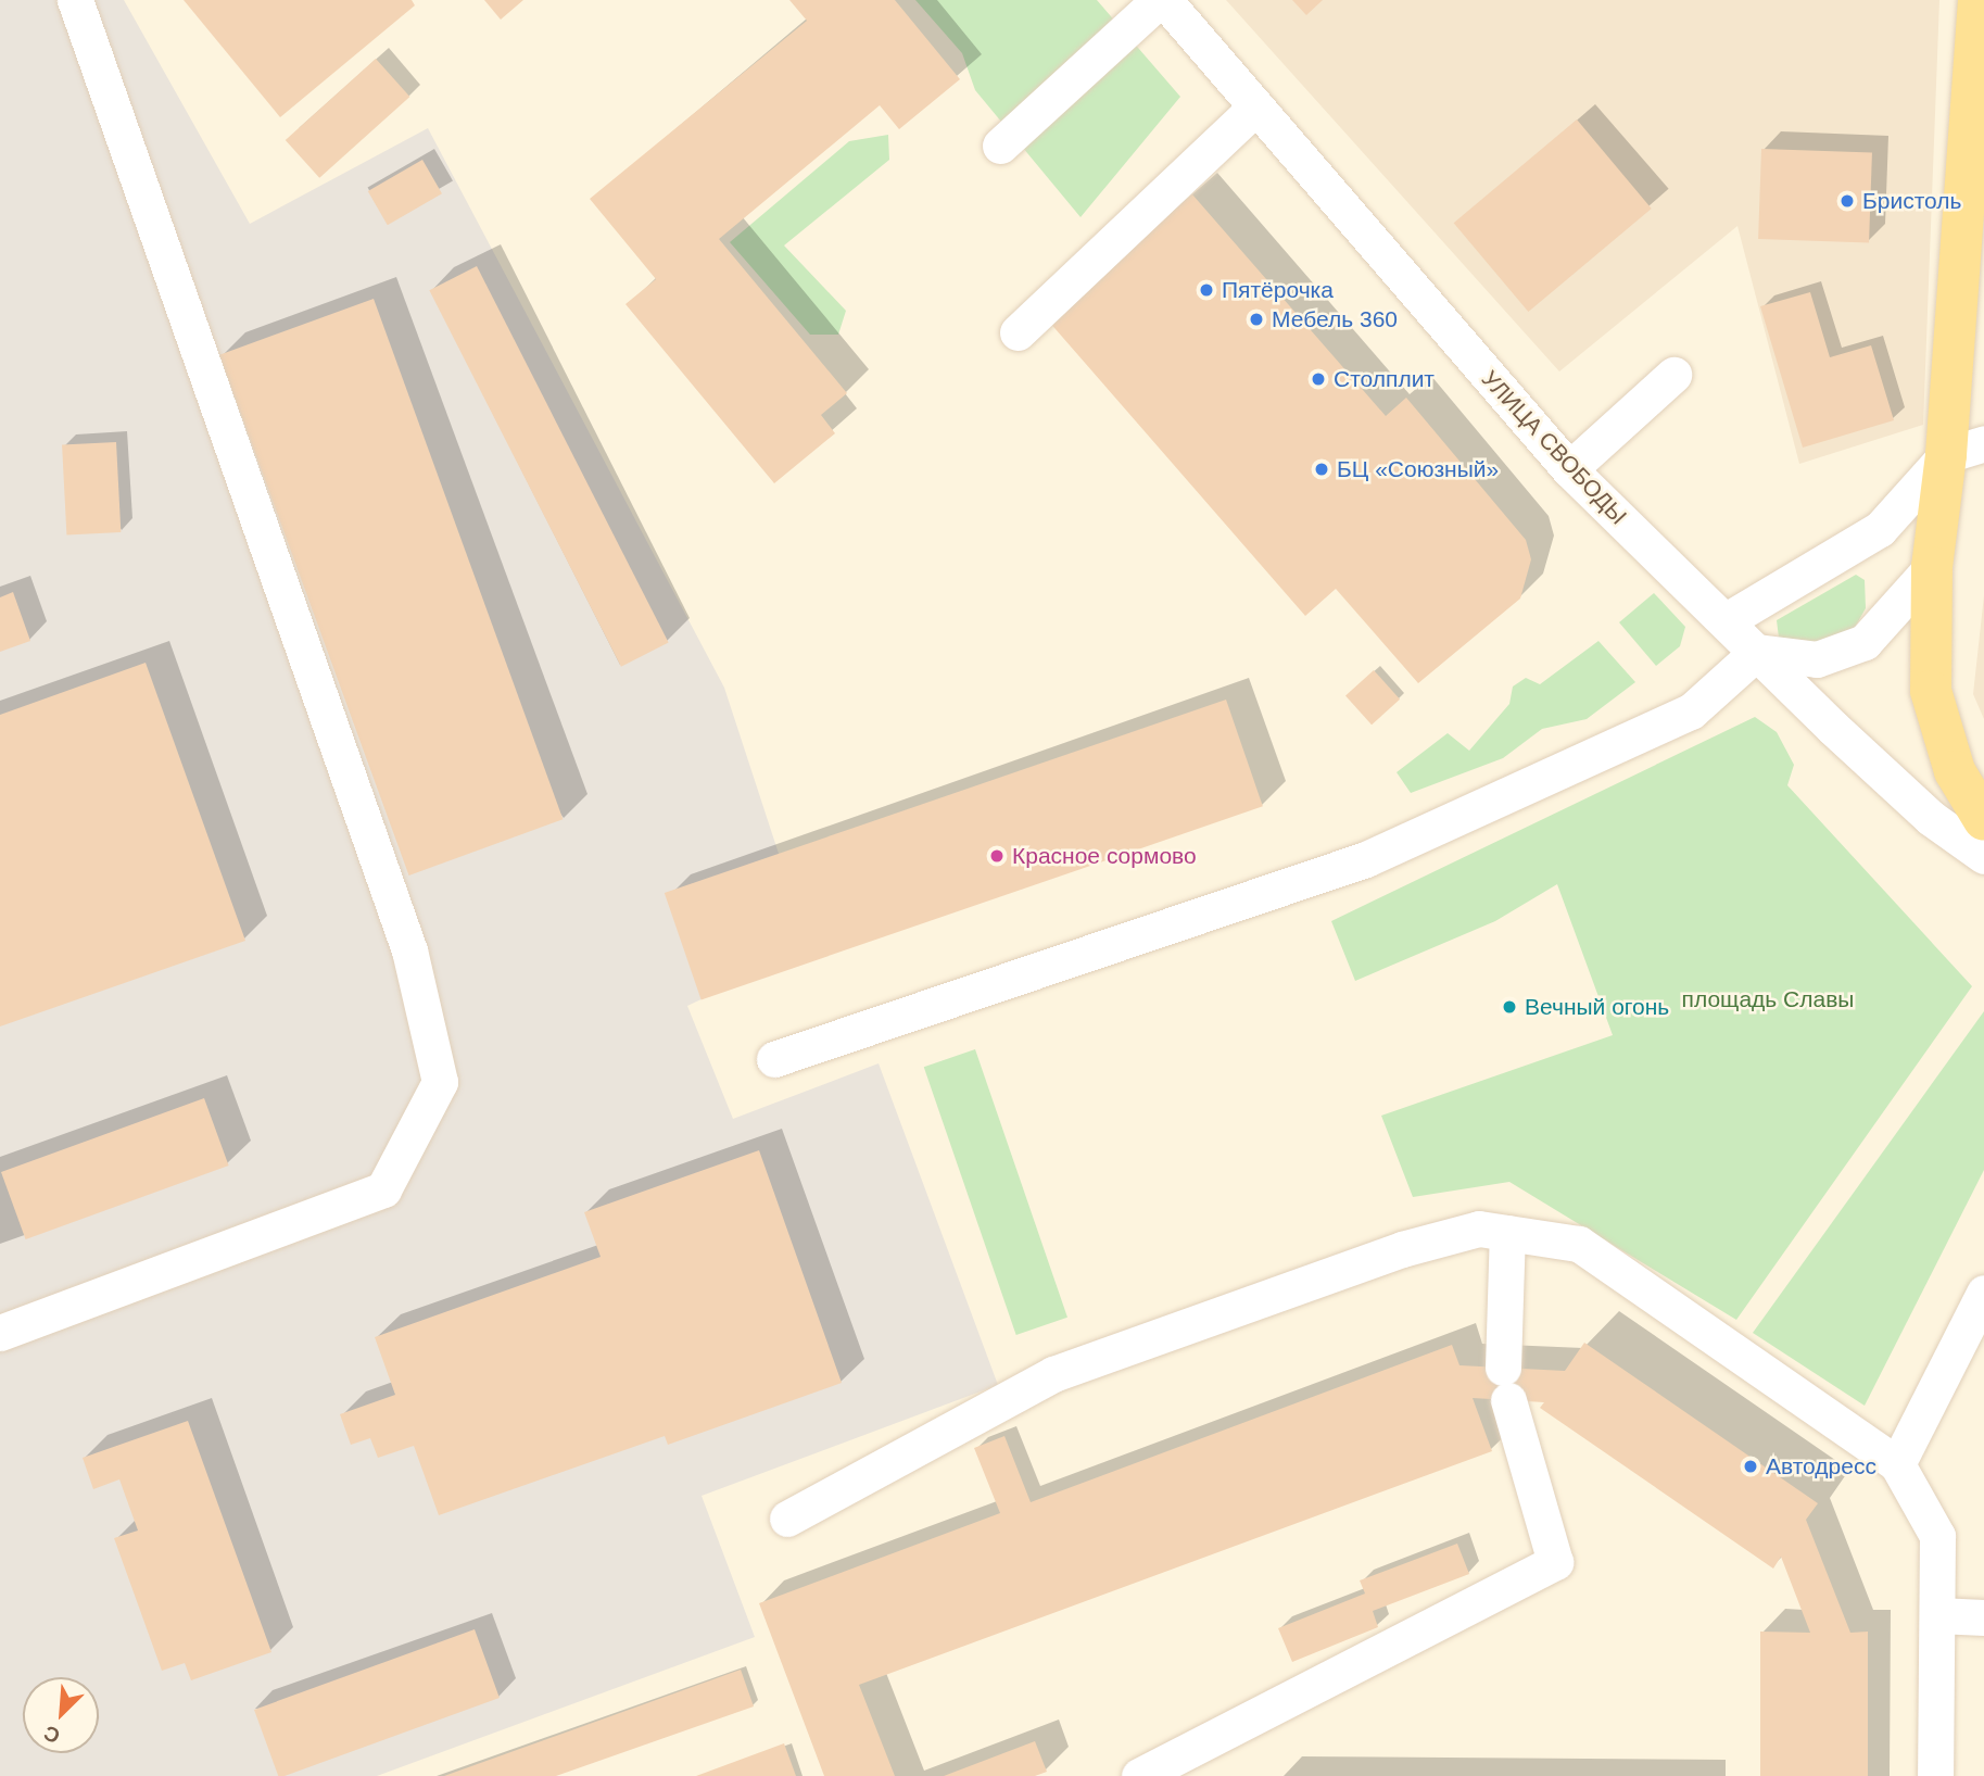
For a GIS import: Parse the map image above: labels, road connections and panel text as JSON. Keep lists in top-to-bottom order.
{
  "streets": {
    "street": ["УЛИЦА СВОБОДЫ"]
  },
  "parks": ["площадь Славы"],
  "places": [
    "Бристоль",
    "Пятёрочка",
    "Мебель 360",
    "Столплит",
    "БЦ «Союзный»",
    "Красное сормово",
    "Вечный огонь",
    "Автодресс"
  ],
  "north": "bottom left"
}
